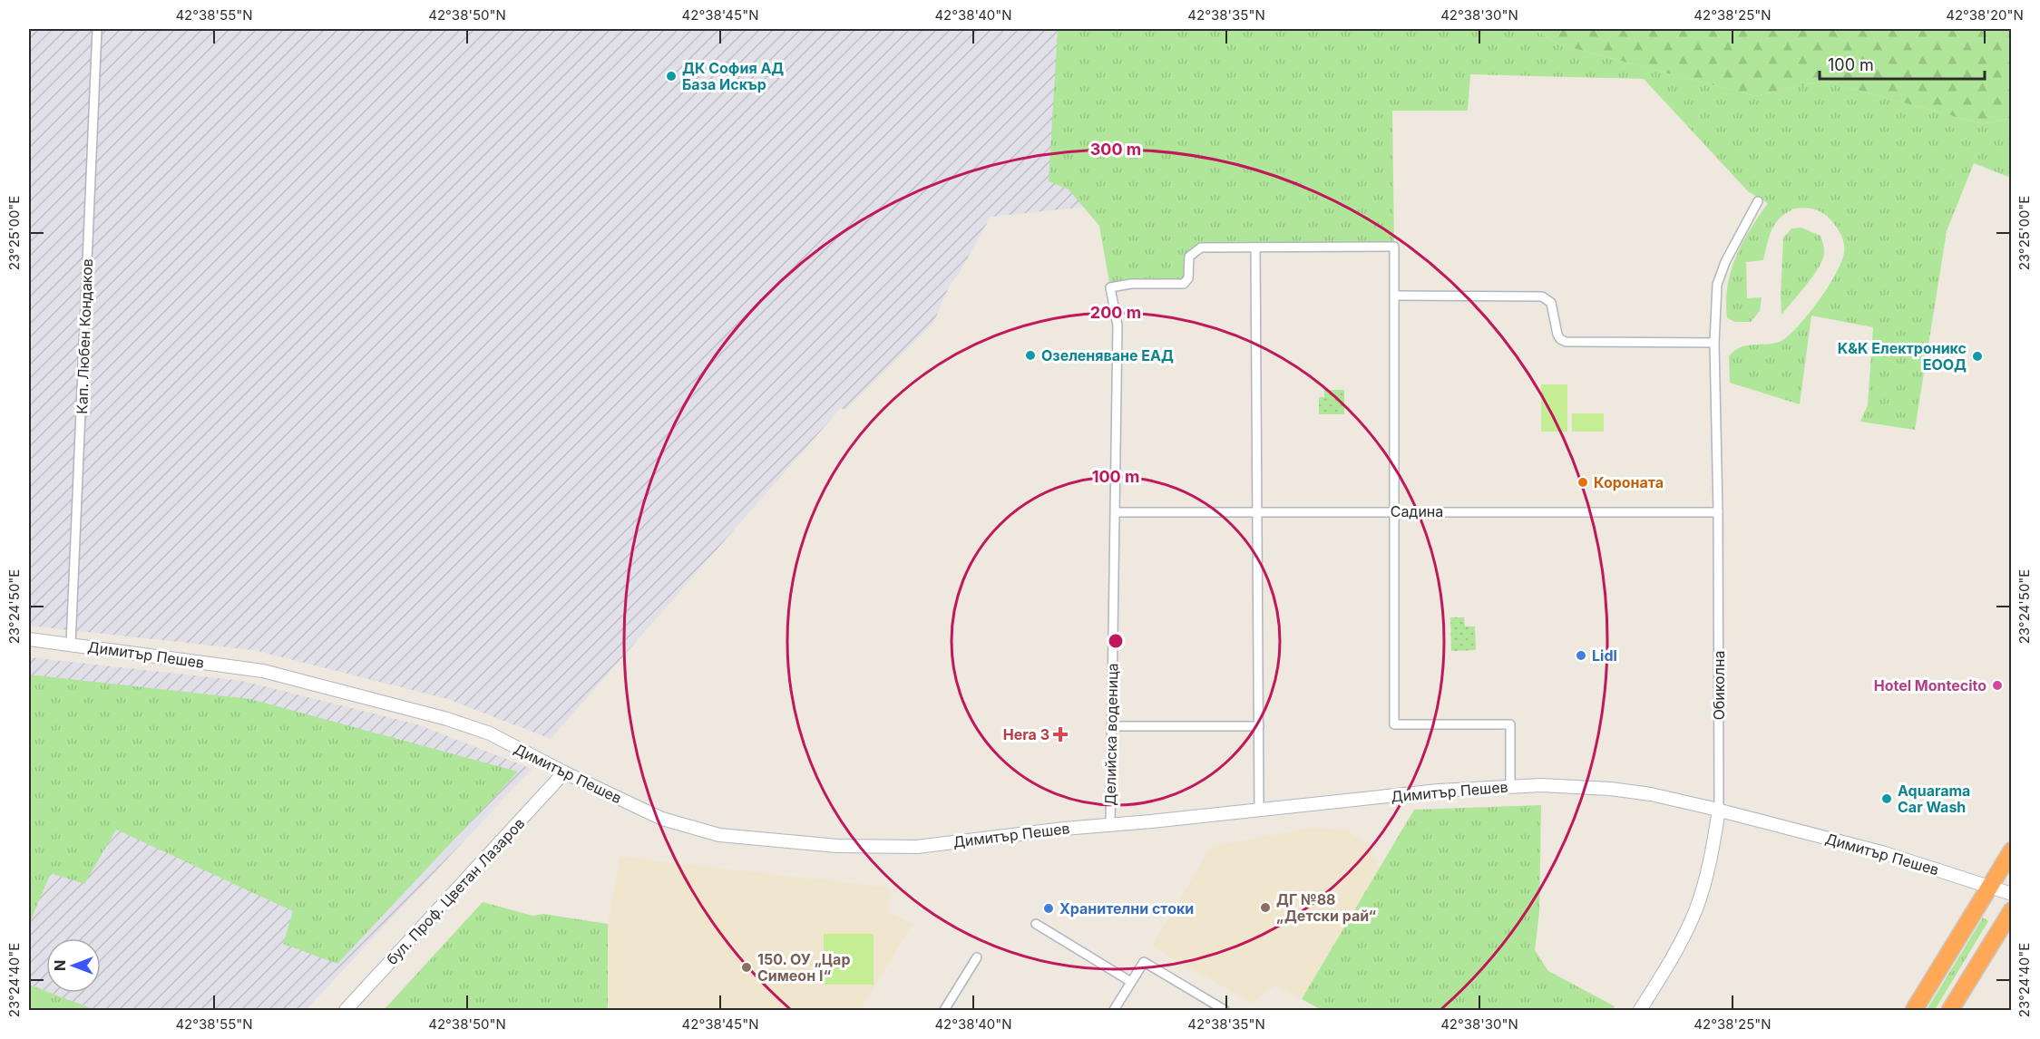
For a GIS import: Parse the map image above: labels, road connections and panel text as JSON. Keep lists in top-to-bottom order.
{
  "streets": {
    "main road": ["Димитър Пешев", "Обиколна", "бул. Проф. Цветан Лазаров"],
    "street": ["Кап. Любен Кондаков", "Садина", "Делийска воденица"]
  },
  "crossings": [
    ["Кап. Любен Кондаков", "Димитър Пешев"],
    ["Садина", "Обиколна"],
    ["Садина", "Делийска воденица"],
    ["Димитър Пешев", "Обиколна"],
    ["Димитър Пешев", "Делийска воденица"],
    ["Димитър Пешев", "бул. Проф. Цветан Лазаров"]
  ],
  "places": {
    "other": [
      "ДК София АД База Искър",
      "Озеленяване ЕАД",
      "K&K Електроникс ЕООД",
      "Короната",
      "Lidl",
      "Hotel Montecito",
      "Aquarama Car Wash",
      "ДГ №88 „Детски рай“",
      "Хранителни стоки",
      "150. ОУ „Цар Симеон I“"
    ],
    "health": ["Hera 3"]
  },
  "scale_bar": "100 m",
  "north": "left",
  "coordinates": [
    "42°38'55\"N",
    "42°38'50\"N",
    "42°38'45\"N",
    "42°38'40\"N",
    "42°38'35\"N",
    "42°38'30\"N",
    "42°38'25\"N",
    "42°38'20\"N",
    "23°25'00\"E",
    "23°24'50\"E",
    "23°24'40\"E"
  ],
  "rings": ["300 m", "200 m", "100 m"]
}
